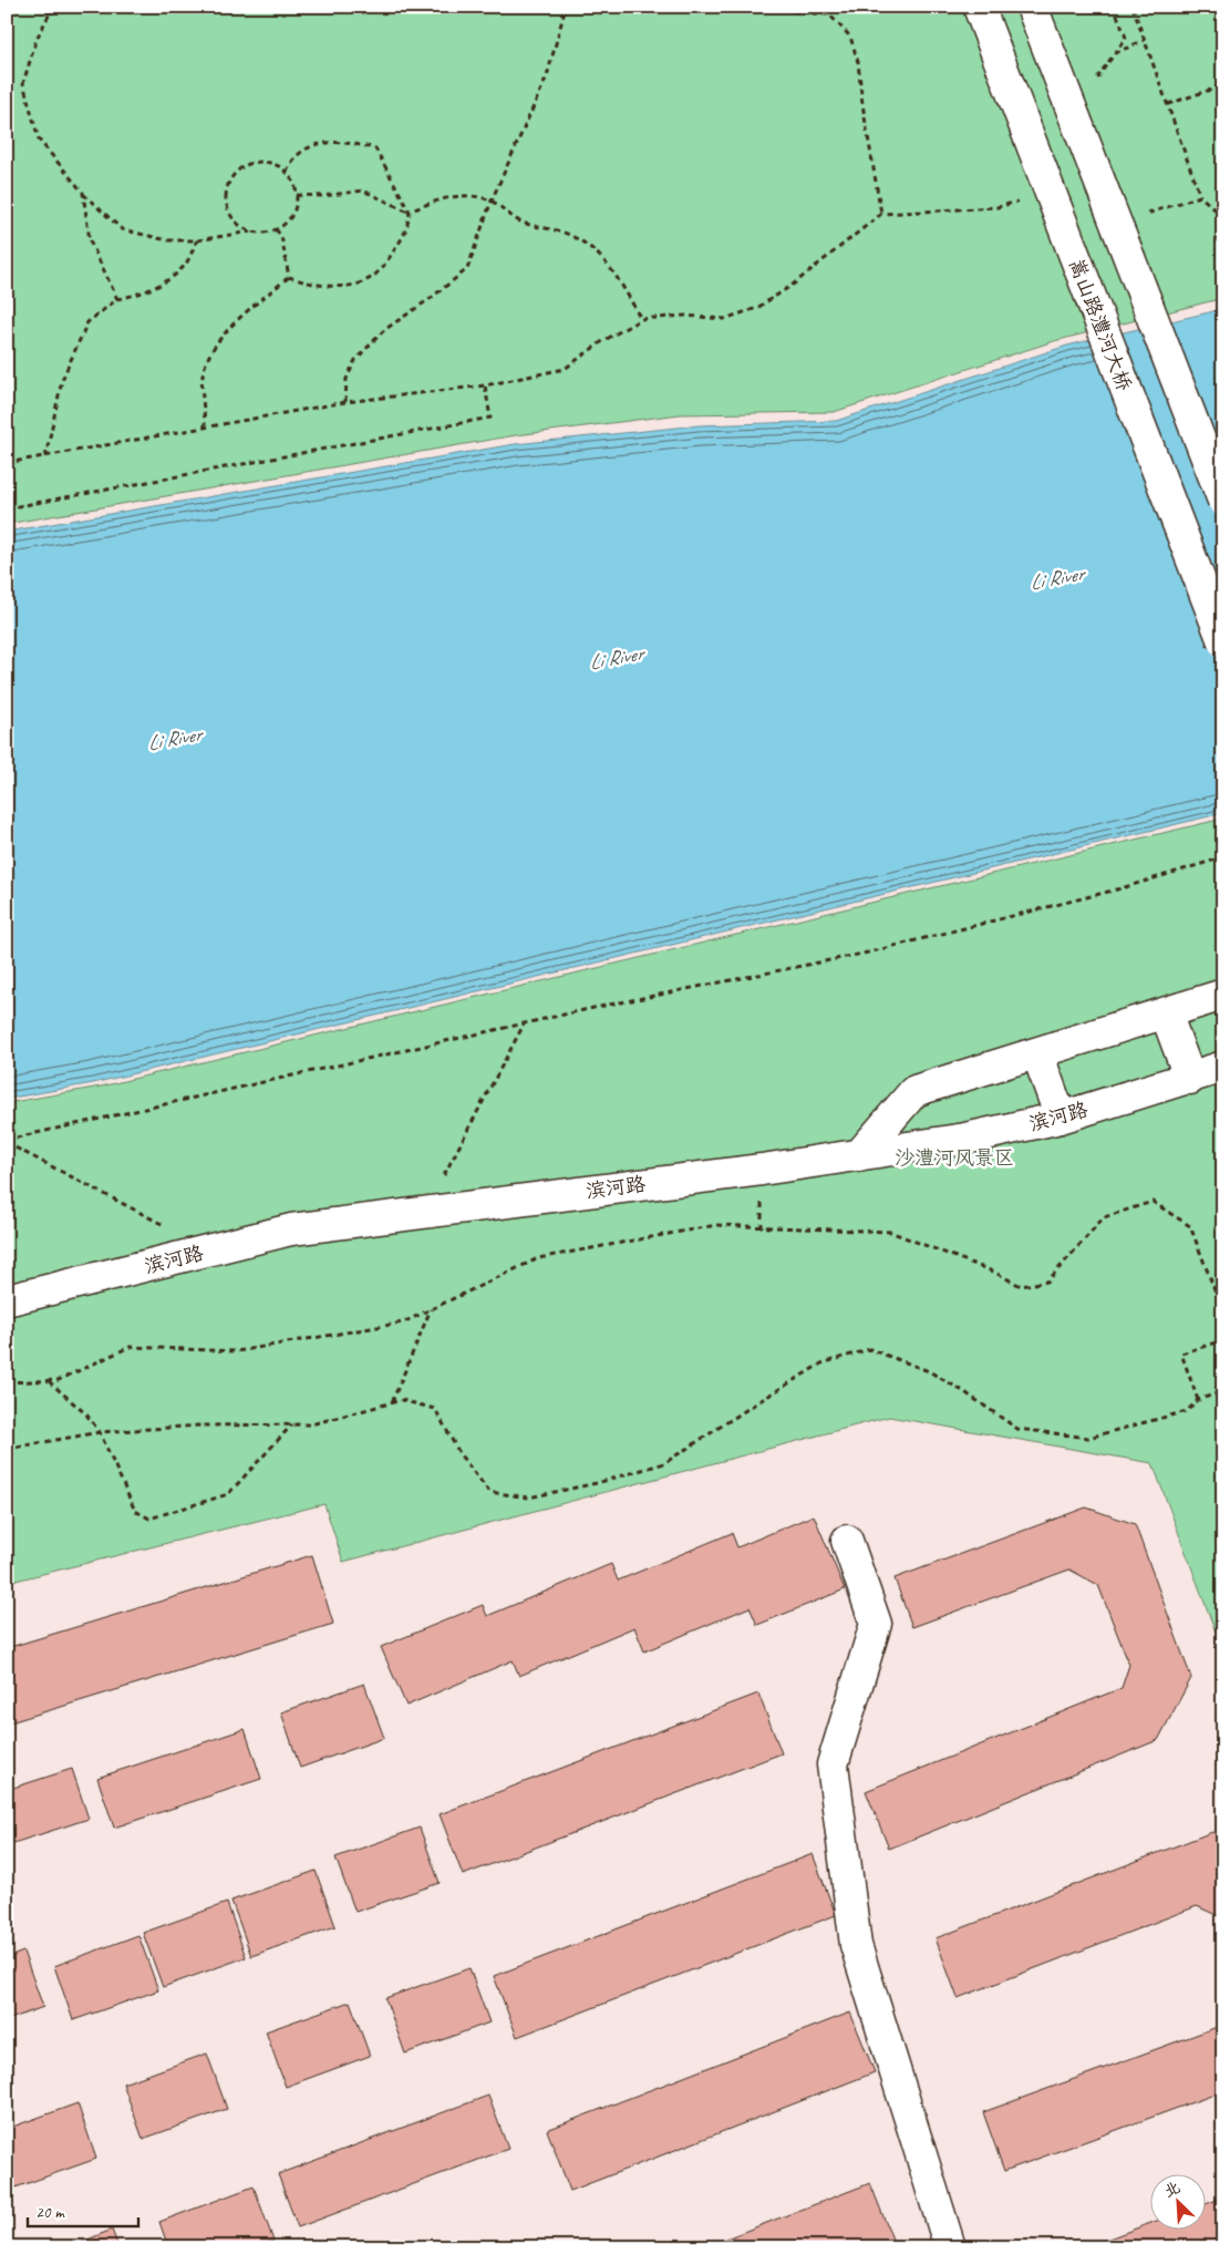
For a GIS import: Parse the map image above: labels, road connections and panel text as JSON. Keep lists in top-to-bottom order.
{
  "streets": {
    "street": ["嵩山路澧河大桥", "滨河路"]
  },
  "water": ["Li River"],
  "parks": ["沙澧河风景区"],
  "scale_bar": "20 m",
  "north": "top left"
}
